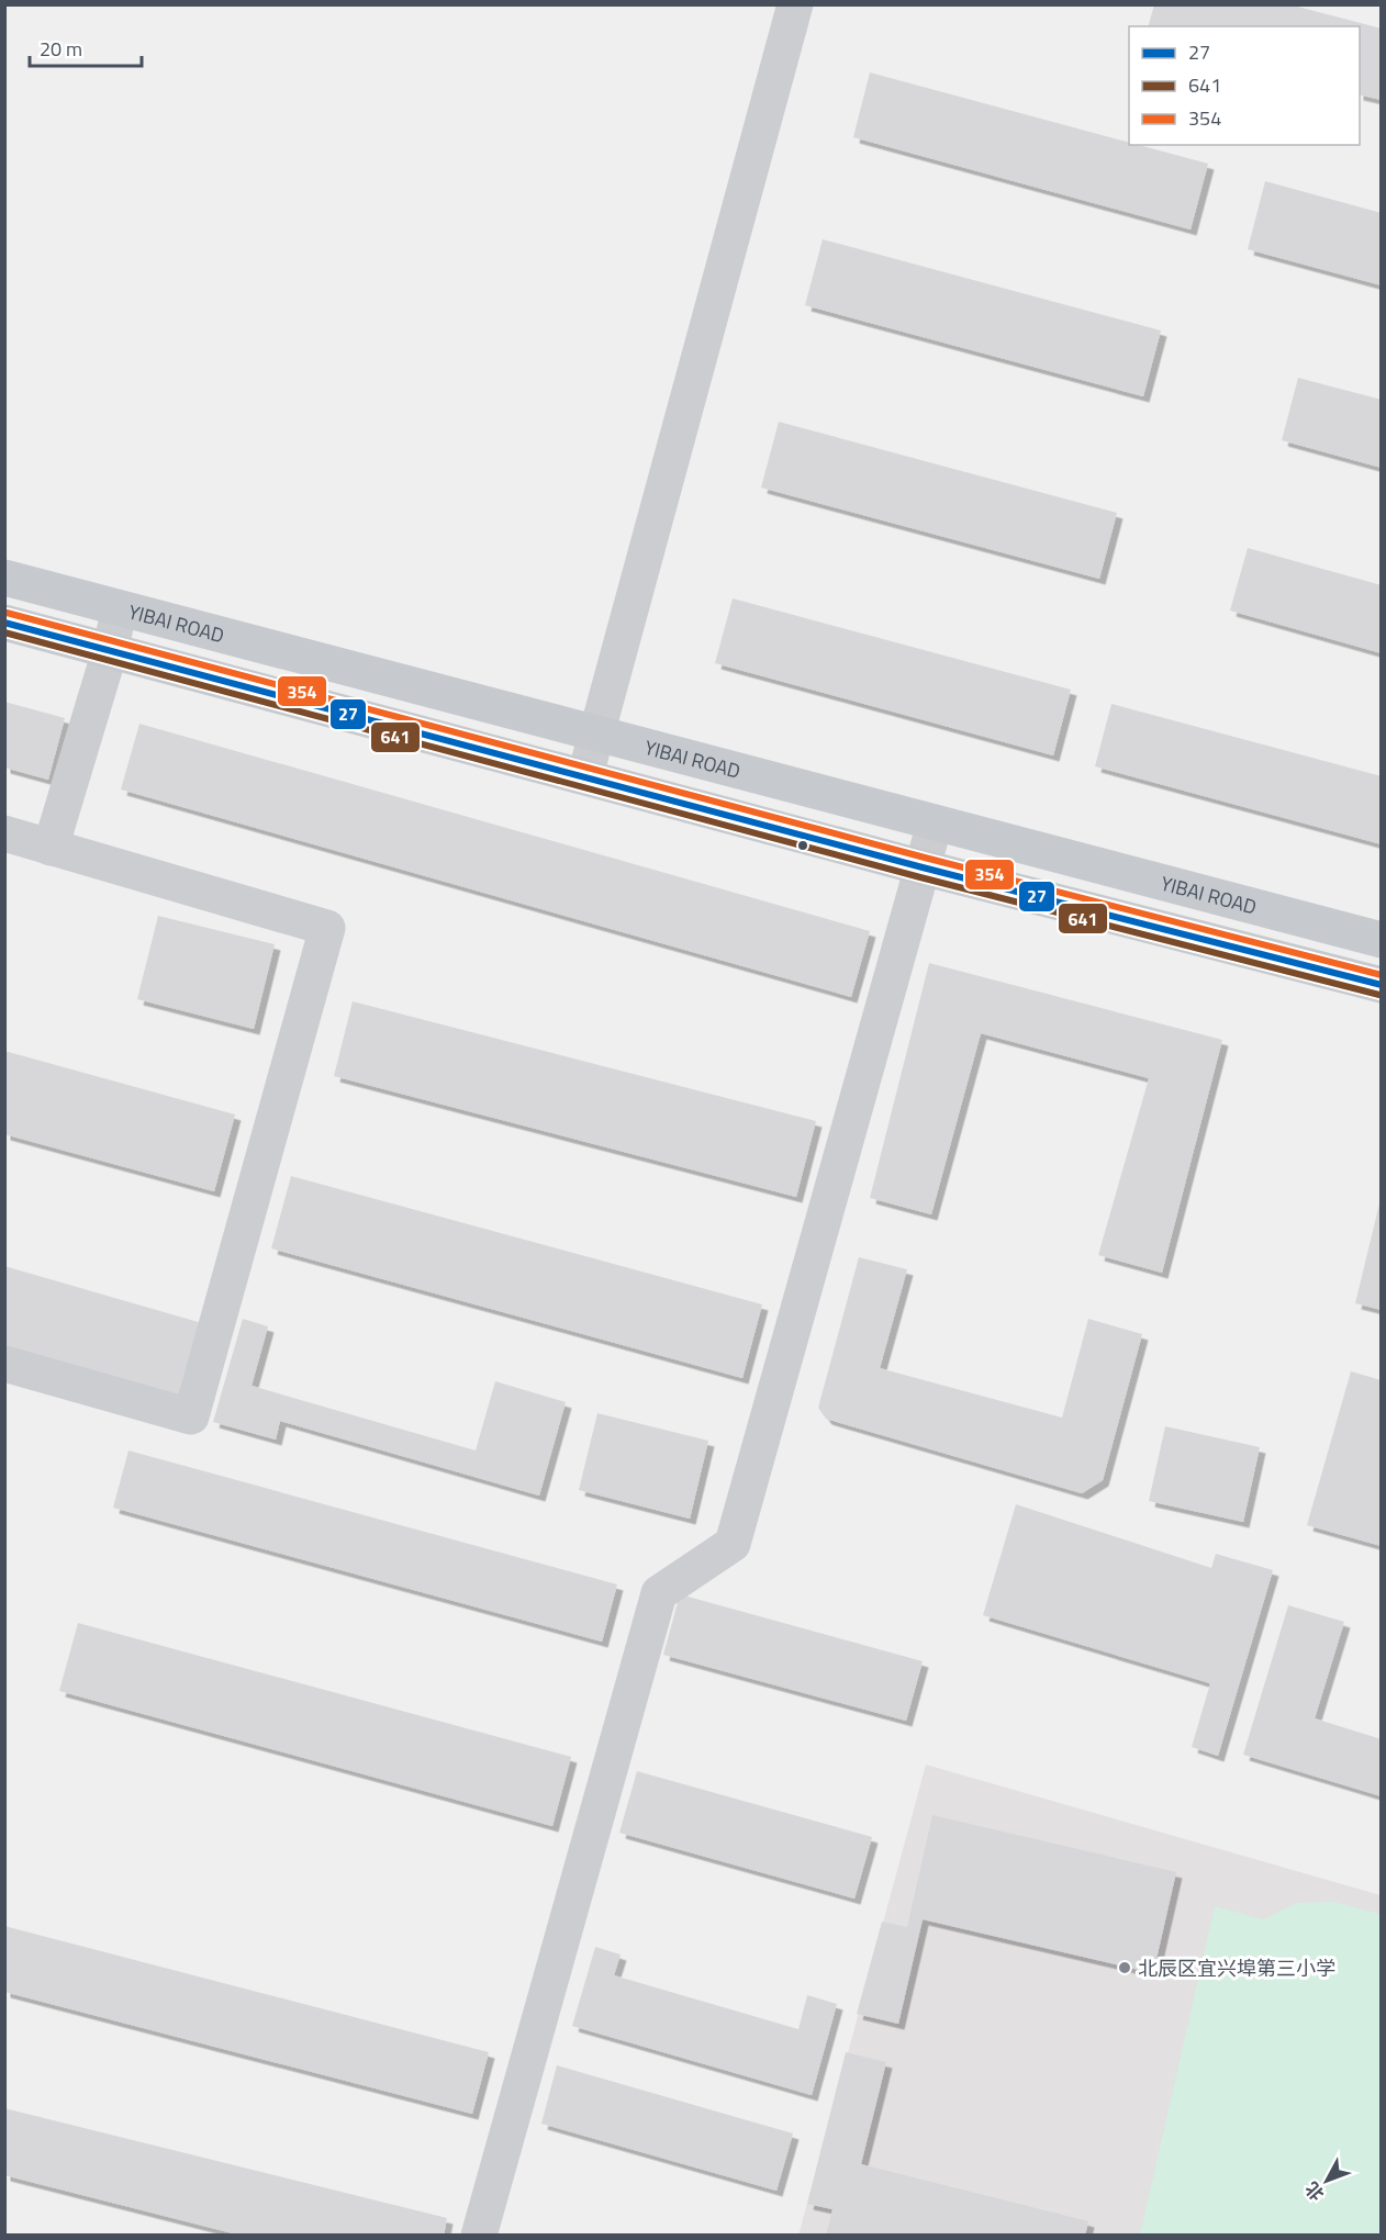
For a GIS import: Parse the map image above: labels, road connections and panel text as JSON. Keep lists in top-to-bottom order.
{
  "streets": {
    "main road": ["YIBAI ROAD"]
  },
  "places": ["北辰区宜兴埠第三小学"],
  "lines": ["transit line 354", "transit line 27", "transit line 641"],
  "legend": ["27", "641", "354"],
  "scale_bar": "20 m",
  "north": "bottom left"
}
